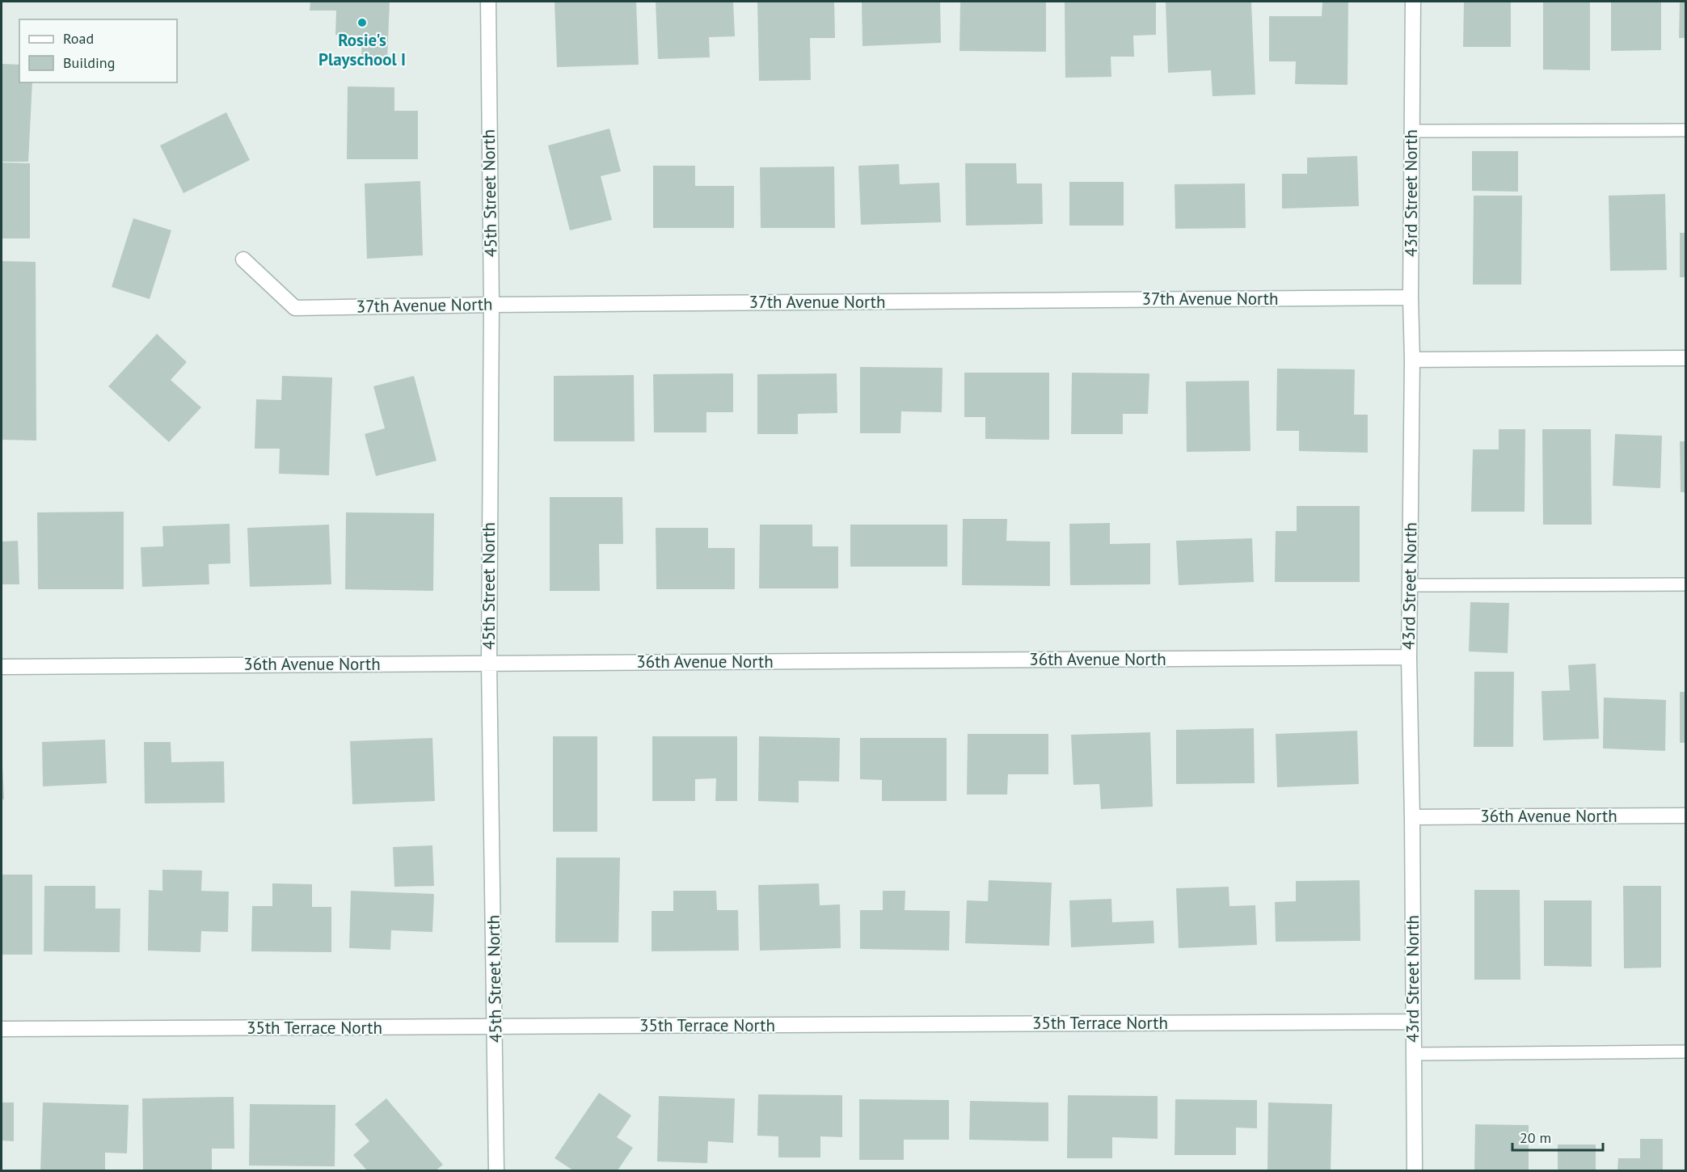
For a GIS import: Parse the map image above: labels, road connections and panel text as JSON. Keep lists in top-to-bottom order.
{
  "streets": {
    "street": [
      "45th Street North",
      "43rd Street North",
      "37th Avenue North",
      "36th Avenue North",
      "35th Terrace North"
    ]
  },
  "crossings": [
    ["45th Street North", "37th Avenue North"],
    ["45th Street North", "36th Avenue North"],
    ["45th Street North", "35th Terrace North"],
    ["43rd Street North", "37th Avenue North"],
    ["43rd Street North", "36th Avenue North"],
    ["43rd Street North", "35th Terrace North"]
  ],
  "places": ["Rosie's Playschool I"],
  "legend": ["Road", "Building"],
  "scale_bar": "20 m"
}
